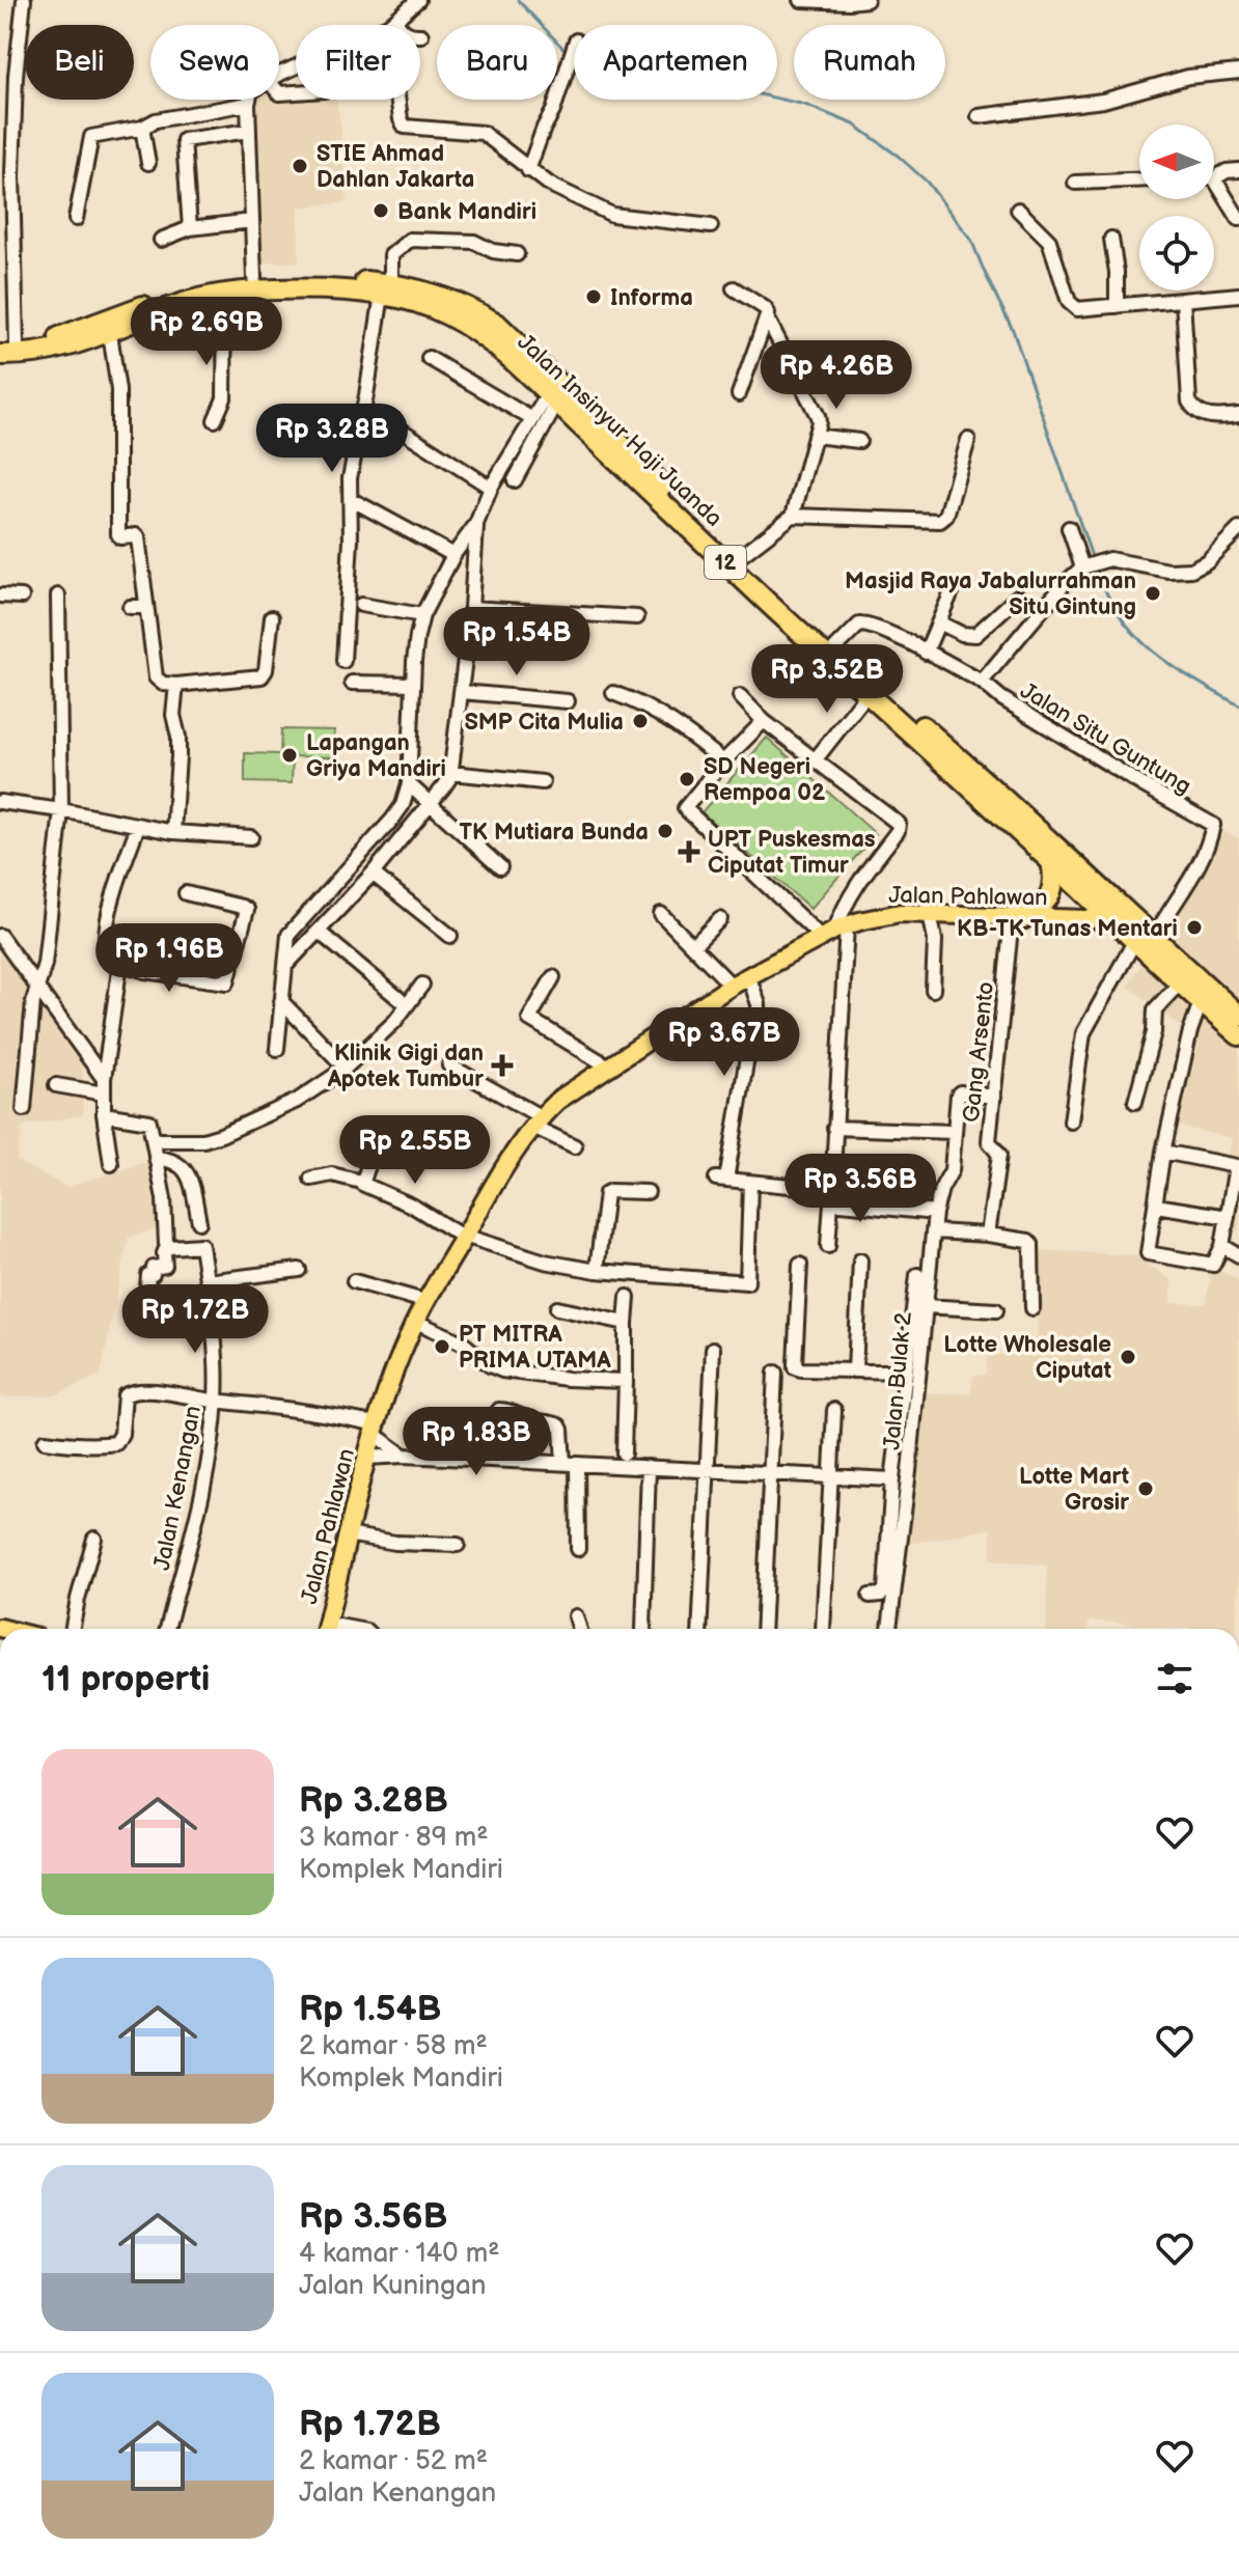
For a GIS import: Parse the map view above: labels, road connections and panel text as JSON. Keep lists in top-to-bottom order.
{
  "streets": {
    "highway": ["Jalan Insinyur Haji Juanda", "12"],
    "main road": ["Jalan Pahlawan"],
    "street": [
      "Jalan Situ Guntung",
      "Gang Arsento",
      "Jalan Bulak 2",
      "Jalan Kenangan"
    ]
  },
  "crossings": [
    ["Jalan Insinyur Haji Juanda", "Jalan Situ Guntung"],
    ["Jalan Insinyur Haji Juanda", "Jalan Pahlawan"],
    ["Jalan Pahlawan", "Gang Arsento"],
    ["Gang Arsento", "Jalan Bulak 2"]
  ],
  "places": {
    "other": [
      "STIE Ahmad Dahlan Jakarta",
      "Bank Mandiri",
      "Informa",
      "Masjid Raya Jabalurrahman Situ Gintung",
      "SMP Cita Mulia",
      "Lapangan Griya Mandiri",
      "SD Negeri Rempoa 02",
      "TK Mutiara Bunda",
      "KB-TK Tunas Mentari",
      "PT MITRA PRIMA UTAMA",
      "Lotte Wholesale Ciputat",
      "Lotte Mart Grosir"
    ],
    "health": ["UPT Puskesmas Ciputat Timur", "Klinik Gigi dan Apotek Tumbur"]
  },
  "north": "left",
  "page": {
    "chip": [
      "Beli",
      "Sewa",
      "Filter",
      "Baru",
      "Apartemen",
      "Rumah"
    ],
    "price": [
      "Rp 2.69B",
      "Rp 4.26B",
      "Rp 3.28B",
      "Rp 1.54B",
      "Rp 3.52B",
      "Rp 1.96B",
      "Rp 3.67B",
      "Rp 2.55B",
      "Rp 3.56B",
      "Rp 1.72B",
      "Rp 1.83B"
    ],
    "heading": "11 properti",
    "list": [
      {
        "name": "Rp 3.28B",
        "note": "3 kamar · 89 m² · Komplek Mandiri"
      },
      {
        "name": "Rp 1.54B",
        "note": "2 kamar · 58 m² · Komplek Mandiri"
      },
      {
        "name": "Rp 3.56B",
        "note": "4 kamar · 140 m² · Jalan Kuningan"
      },
      {
        "name": "Rp 1.72B",
        "note": "2 kamar · 52 m² · Jalan Kenangan"
      }
    ]
  }
}
